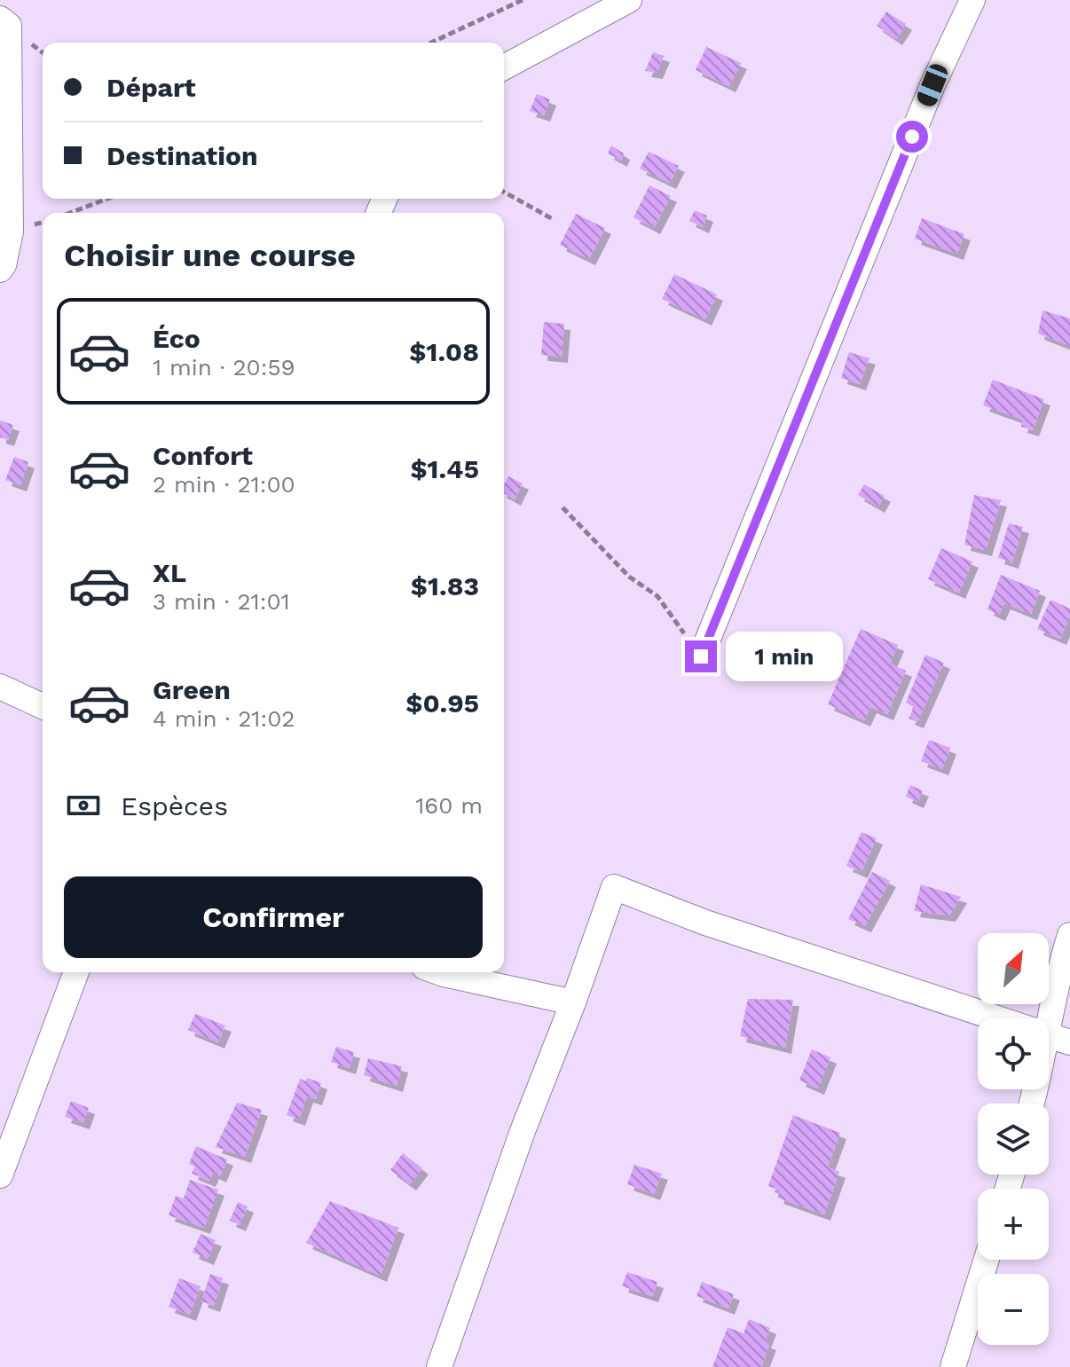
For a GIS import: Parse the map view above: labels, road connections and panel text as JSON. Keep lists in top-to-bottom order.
{
  "north": "top right",
  "page": {
    "banner": ["Départ", "Destination"],
    "heading": "Choisir une course",
    "list": [
      {
        "name": "Éco",
        "note": "1 min · 20:59",
        "value": "$1.08"
      },
      {
        "name": "Confort",
        "note": "2 min · 21:00",
        "value": "$1.45"
      },
      {
        "name": "XL",
        "note": "3 min · 21:01",
        "value": "$1.83"
      },
      {
        "name": "Green",
        "note": "4 min · 21:02",
        "value": "$0.95"
      }
    ],
    "bubble": "1 min",
    "pay": ["Espèces", "160 m"],
    "buttons": "Confirmer",
    "map_buttons": ["+", "−"]
  }
}
